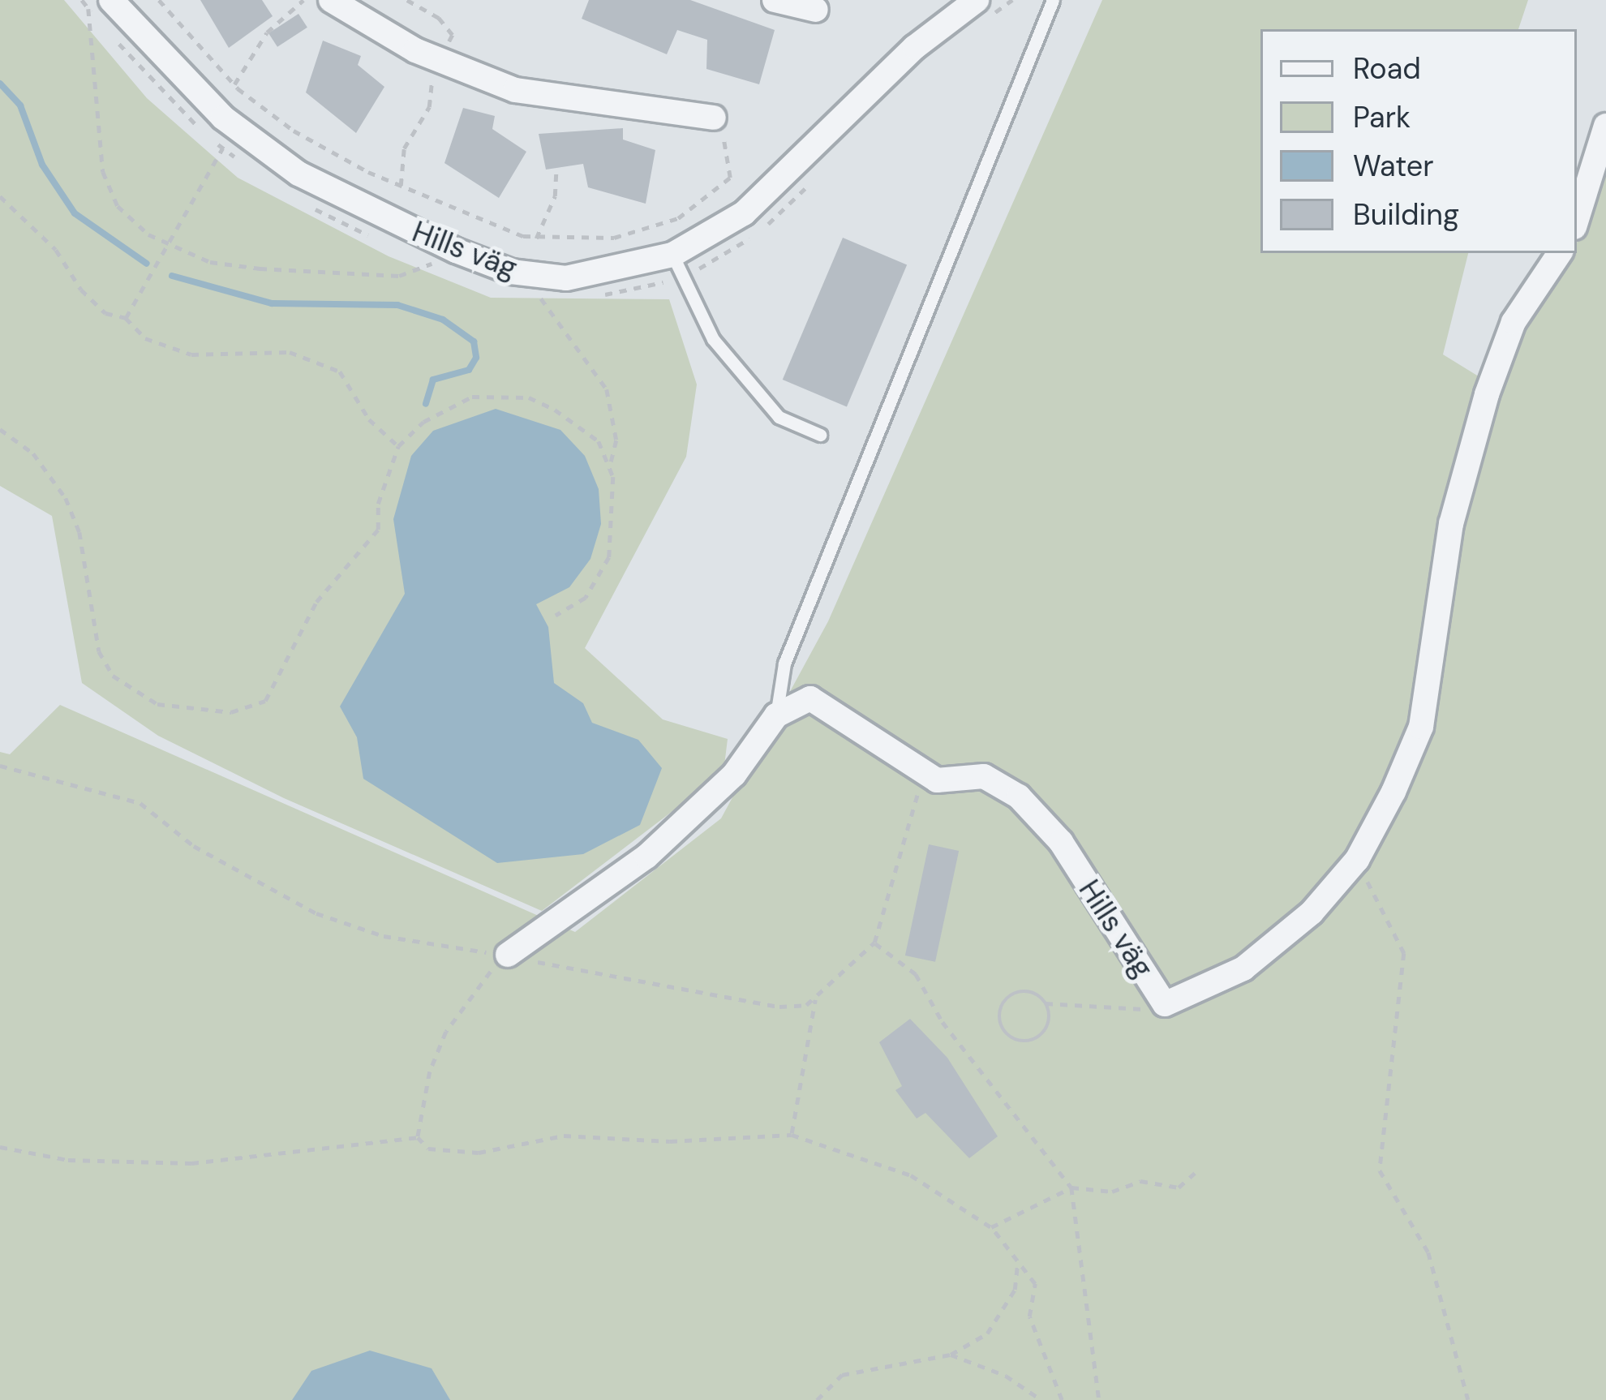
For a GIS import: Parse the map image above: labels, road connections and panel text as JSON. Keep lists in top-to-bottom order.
{
  "streets": {
    "street": ["Hills väg"]
  },
  "legend": [
    "Road",
    "Park",
    "Water",
    "Building"
  ]
}
